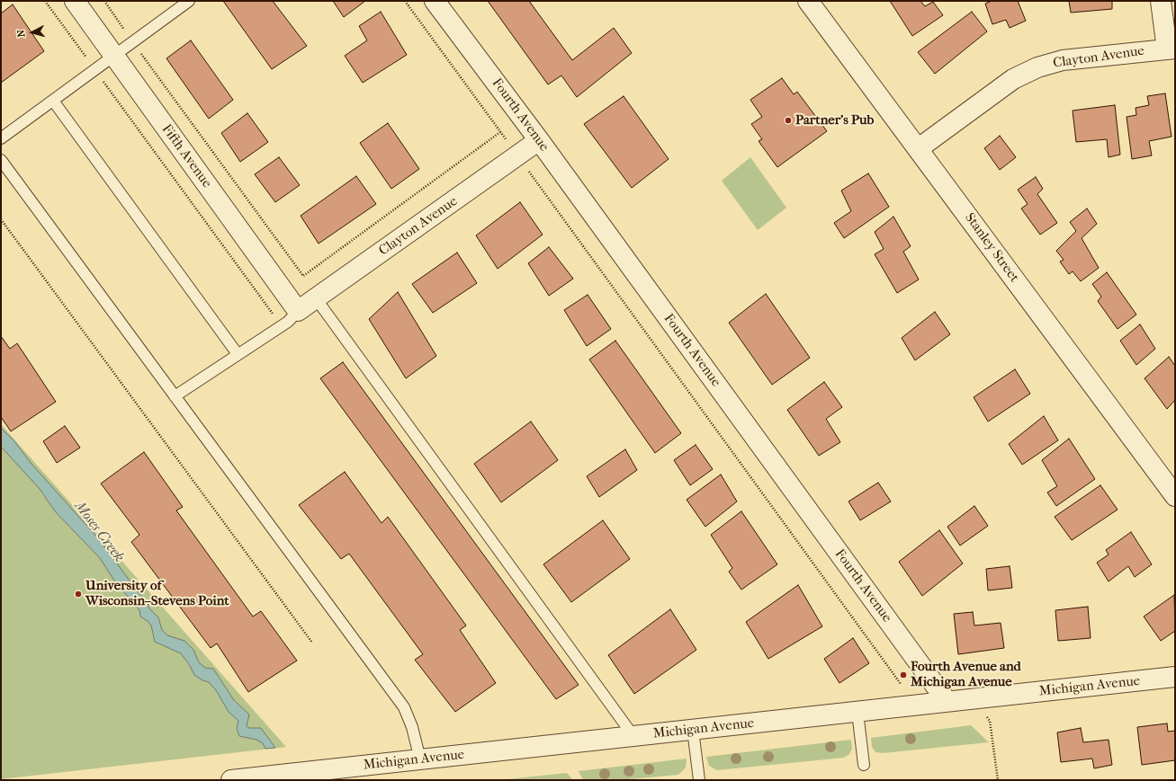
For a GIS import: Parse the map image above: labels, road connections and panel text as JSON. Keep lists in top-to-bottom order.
{
  "streets": {
    "street": [
      "Clayton Avenue",
      "Fourth Avenue",
      "Fifth Avenue",
      "Stanley Street",
      "Michigan Avenue"
    ]
  },
  "crossings": [
    ["Clayton Avenue", "Fourth Avenue"],
    ["Clayton Avenue", "Fifth Avenue"],
    ["Clayton Avenue", "Stanley Street"],
    ["Fourth Avenue", "Michigan Avenue"]
  ],
  "water": ["Moses Creek"],
  "places": ["Partner's Pub", "University of Wisconsin–Stevens Point", "Fourth Avenue and Michigan Avenue"],
  "north": "left"
}
